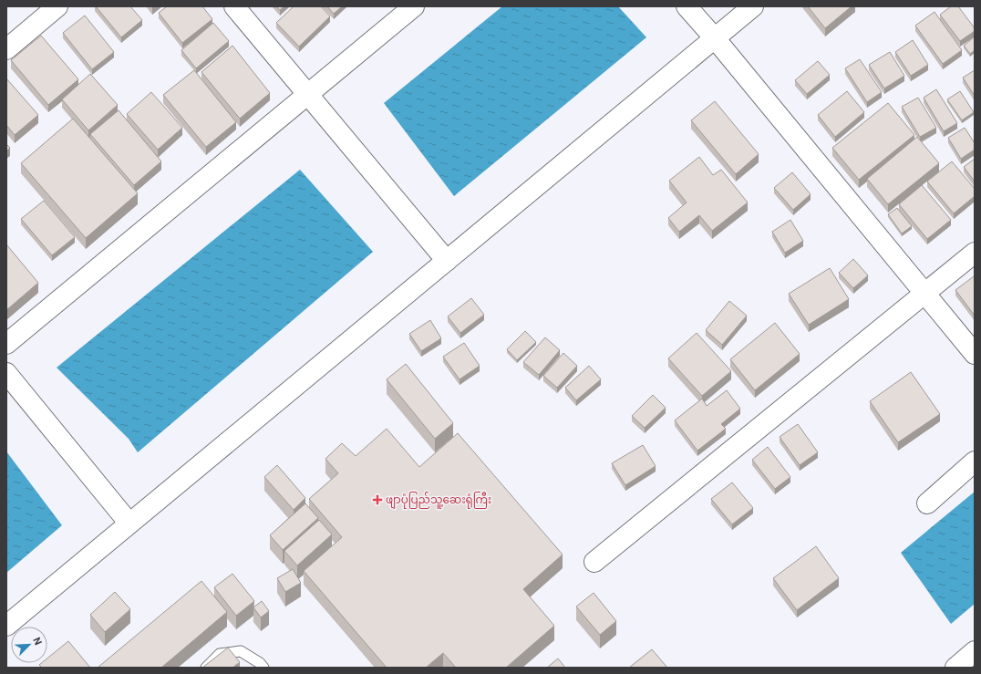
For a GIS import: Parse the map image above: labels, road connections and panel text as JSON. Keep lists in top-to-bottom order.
{
  "places": {
    "health": ["ဖျာပုံပြည်သူ့ဆေးရုံကြီး"]
  },
  "north": "top right"
}
